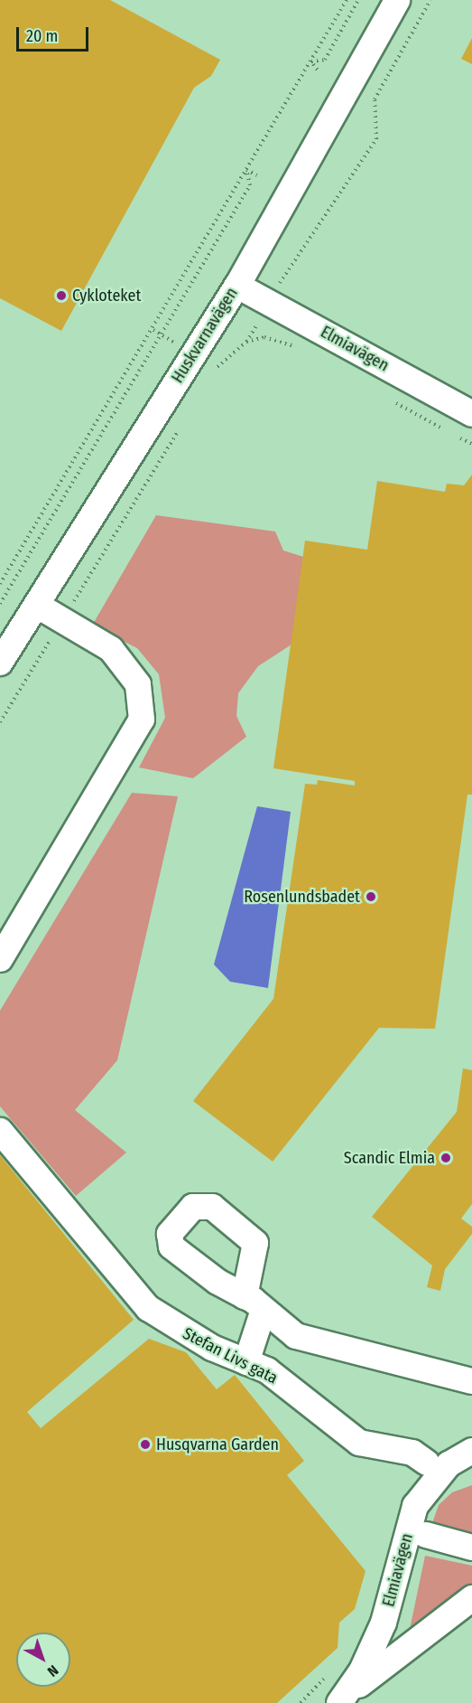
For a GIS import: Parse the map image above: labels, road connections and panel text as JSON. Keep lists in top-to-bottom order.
{
  "streets": {
    "street": ["Huskvarnavägen", "Elmiavägen", "Stefan Livs gata"]
  },
  "crossings": [
    ["Huskvarnavägen", "Elmiavägen"]
  ],
  "places": [
    "Cykloteket",
    "Rosenlundsbadet",
    "Scandic Elmia",
    "Husqvarna Garden"
  ],
  "scale_bar": "20 m",
  "north": "bottom right"
}
